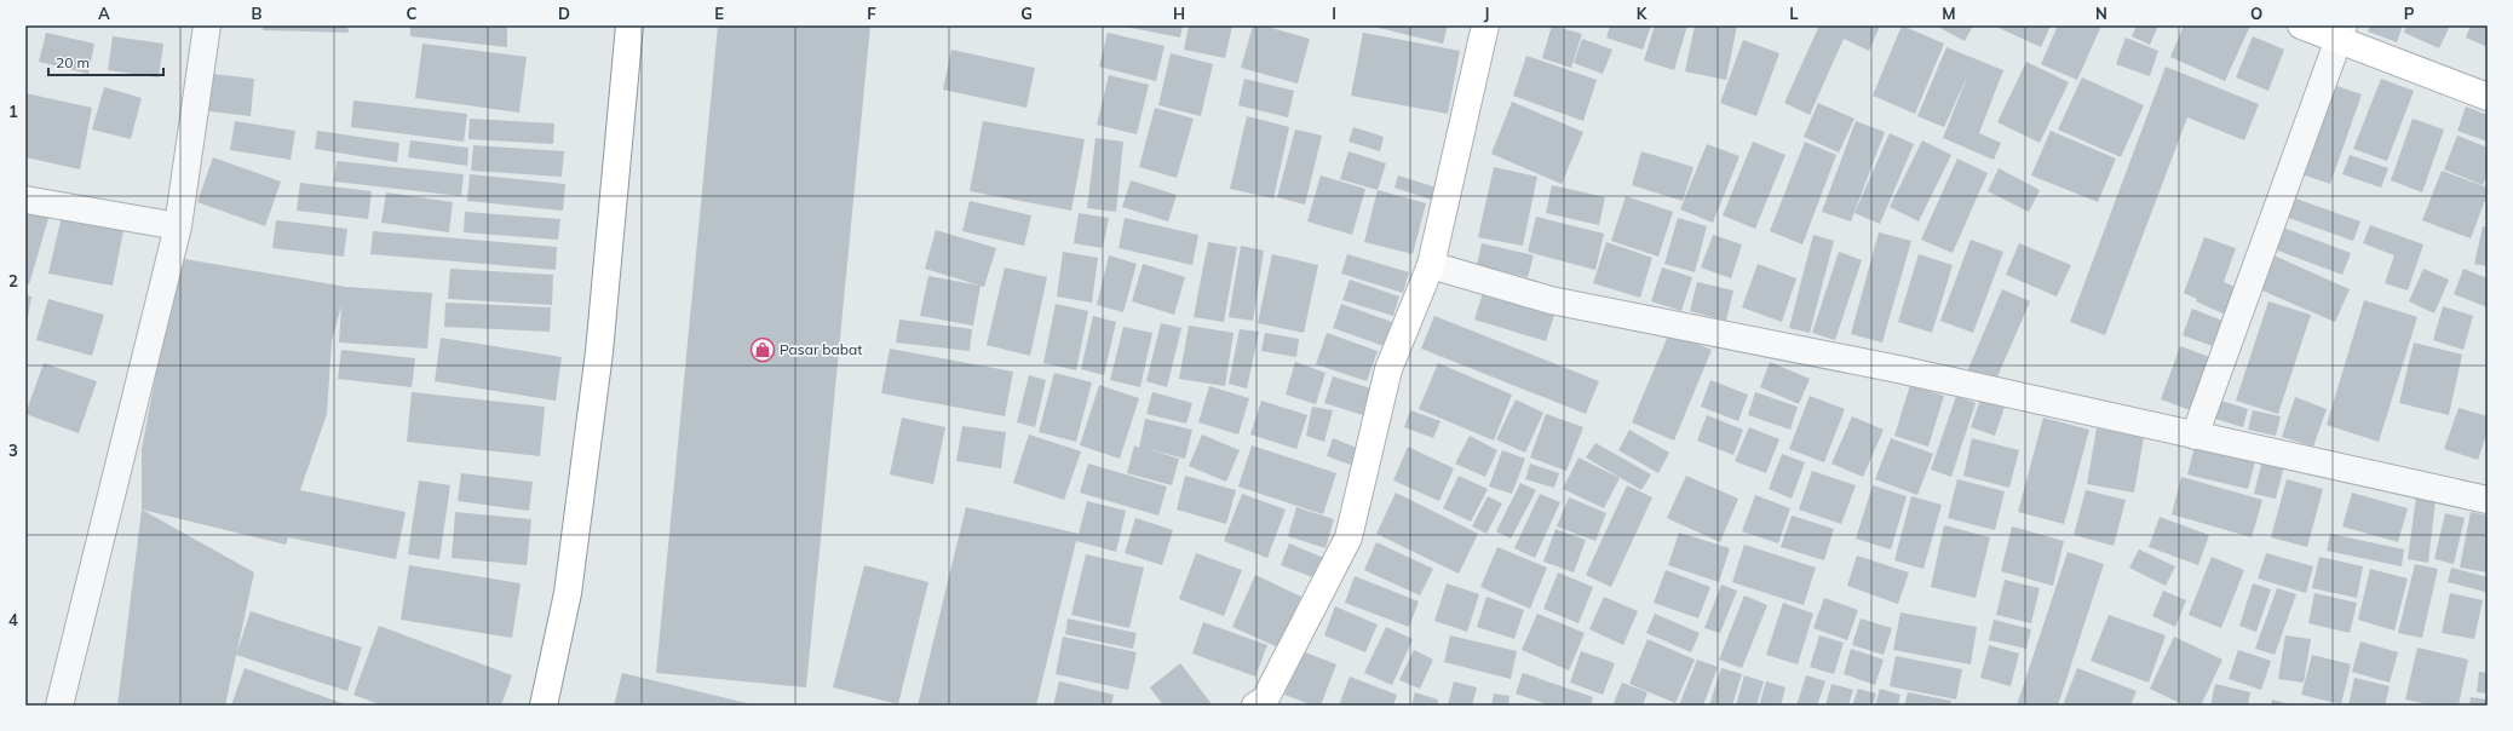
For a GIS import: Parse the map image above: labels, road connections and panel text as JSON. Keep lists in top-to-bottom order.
{
  "places": {
    "shop": ["Pasar babat"]
  },
  "scale_bar": "20 m",
  "grid": {
    "columns": [
      "A",
      "B",
      "C",
      "D",
      "E",
      "F",
      "G",
      "H",
      "I",
      "J",
      "K",
      "L",
      "M",
      "N",
      "O",
      "P"
    ],
    "rows": [
      "1",
      "2",
      "3",
      "4"
    ]
  }
}
